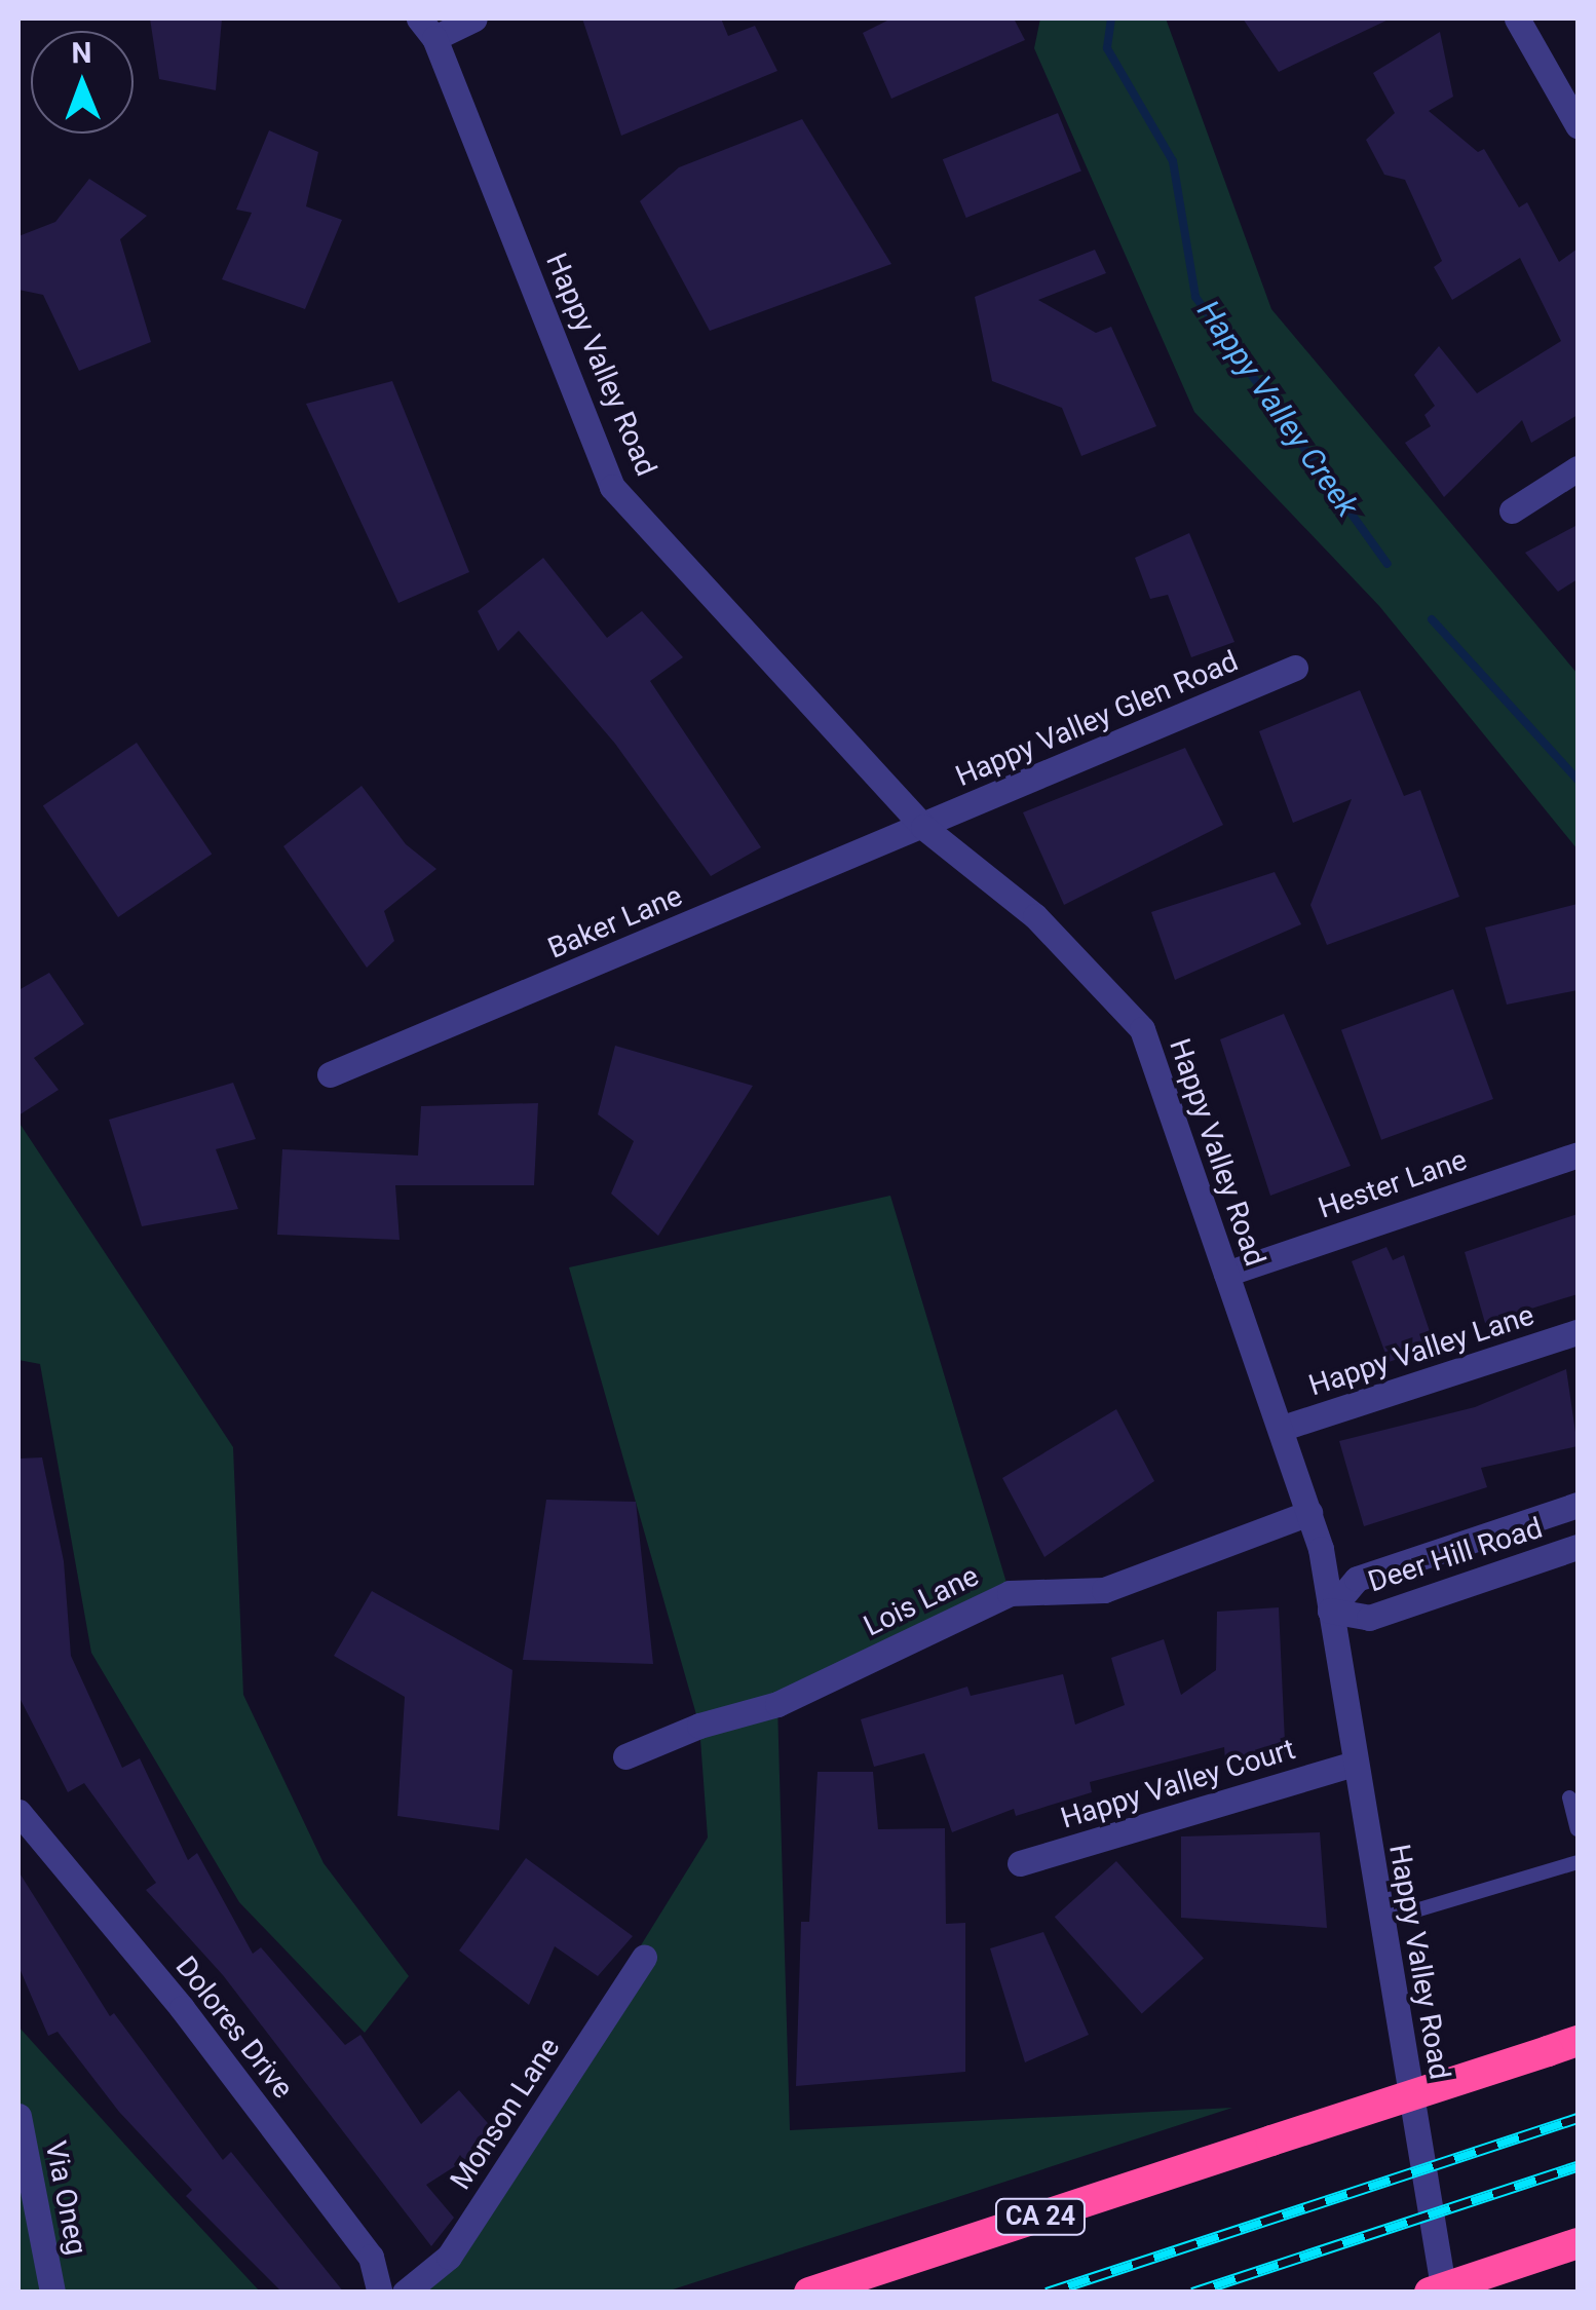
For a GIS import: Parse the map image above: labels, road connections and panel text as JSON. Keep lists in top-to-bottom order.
{
  "streets": {
    "highway": ["CA 24"],
    "street": [
      "Happy Valley Road",
      "Happy Valley Glen Road",
      "Baker Lane",
      "Hester Lane",
      "Happy Valley Lane",
      "Deer Hill Road",
      "Lois Lane",
      "Happy Valley Court",
      "Dolores Drive",
      "Monson Lane",
      "Via Oneg"
    ]
  },
  "crossings": [
    ["Happy Valley Road", "Happy Valley Glen Road"],
    ["Happy Valley Road", "Baker Lane"],
    ["Happy Valley Road", "Hester Lane"],
    ["Happy Valley Road", "Happy Valley Lane"],
    ["Happy Valley Road", "Deer Hill Road"],
    ["Happy Valley Road", "Lois Lane"],
    ["Happy Valley Road", "Happy Valley Court"],
    ["Happy Valley Glen Road", "Baker Lane"]
  ],
  "water": ["Happy Valley Creek"],
  "north": "top"
}
